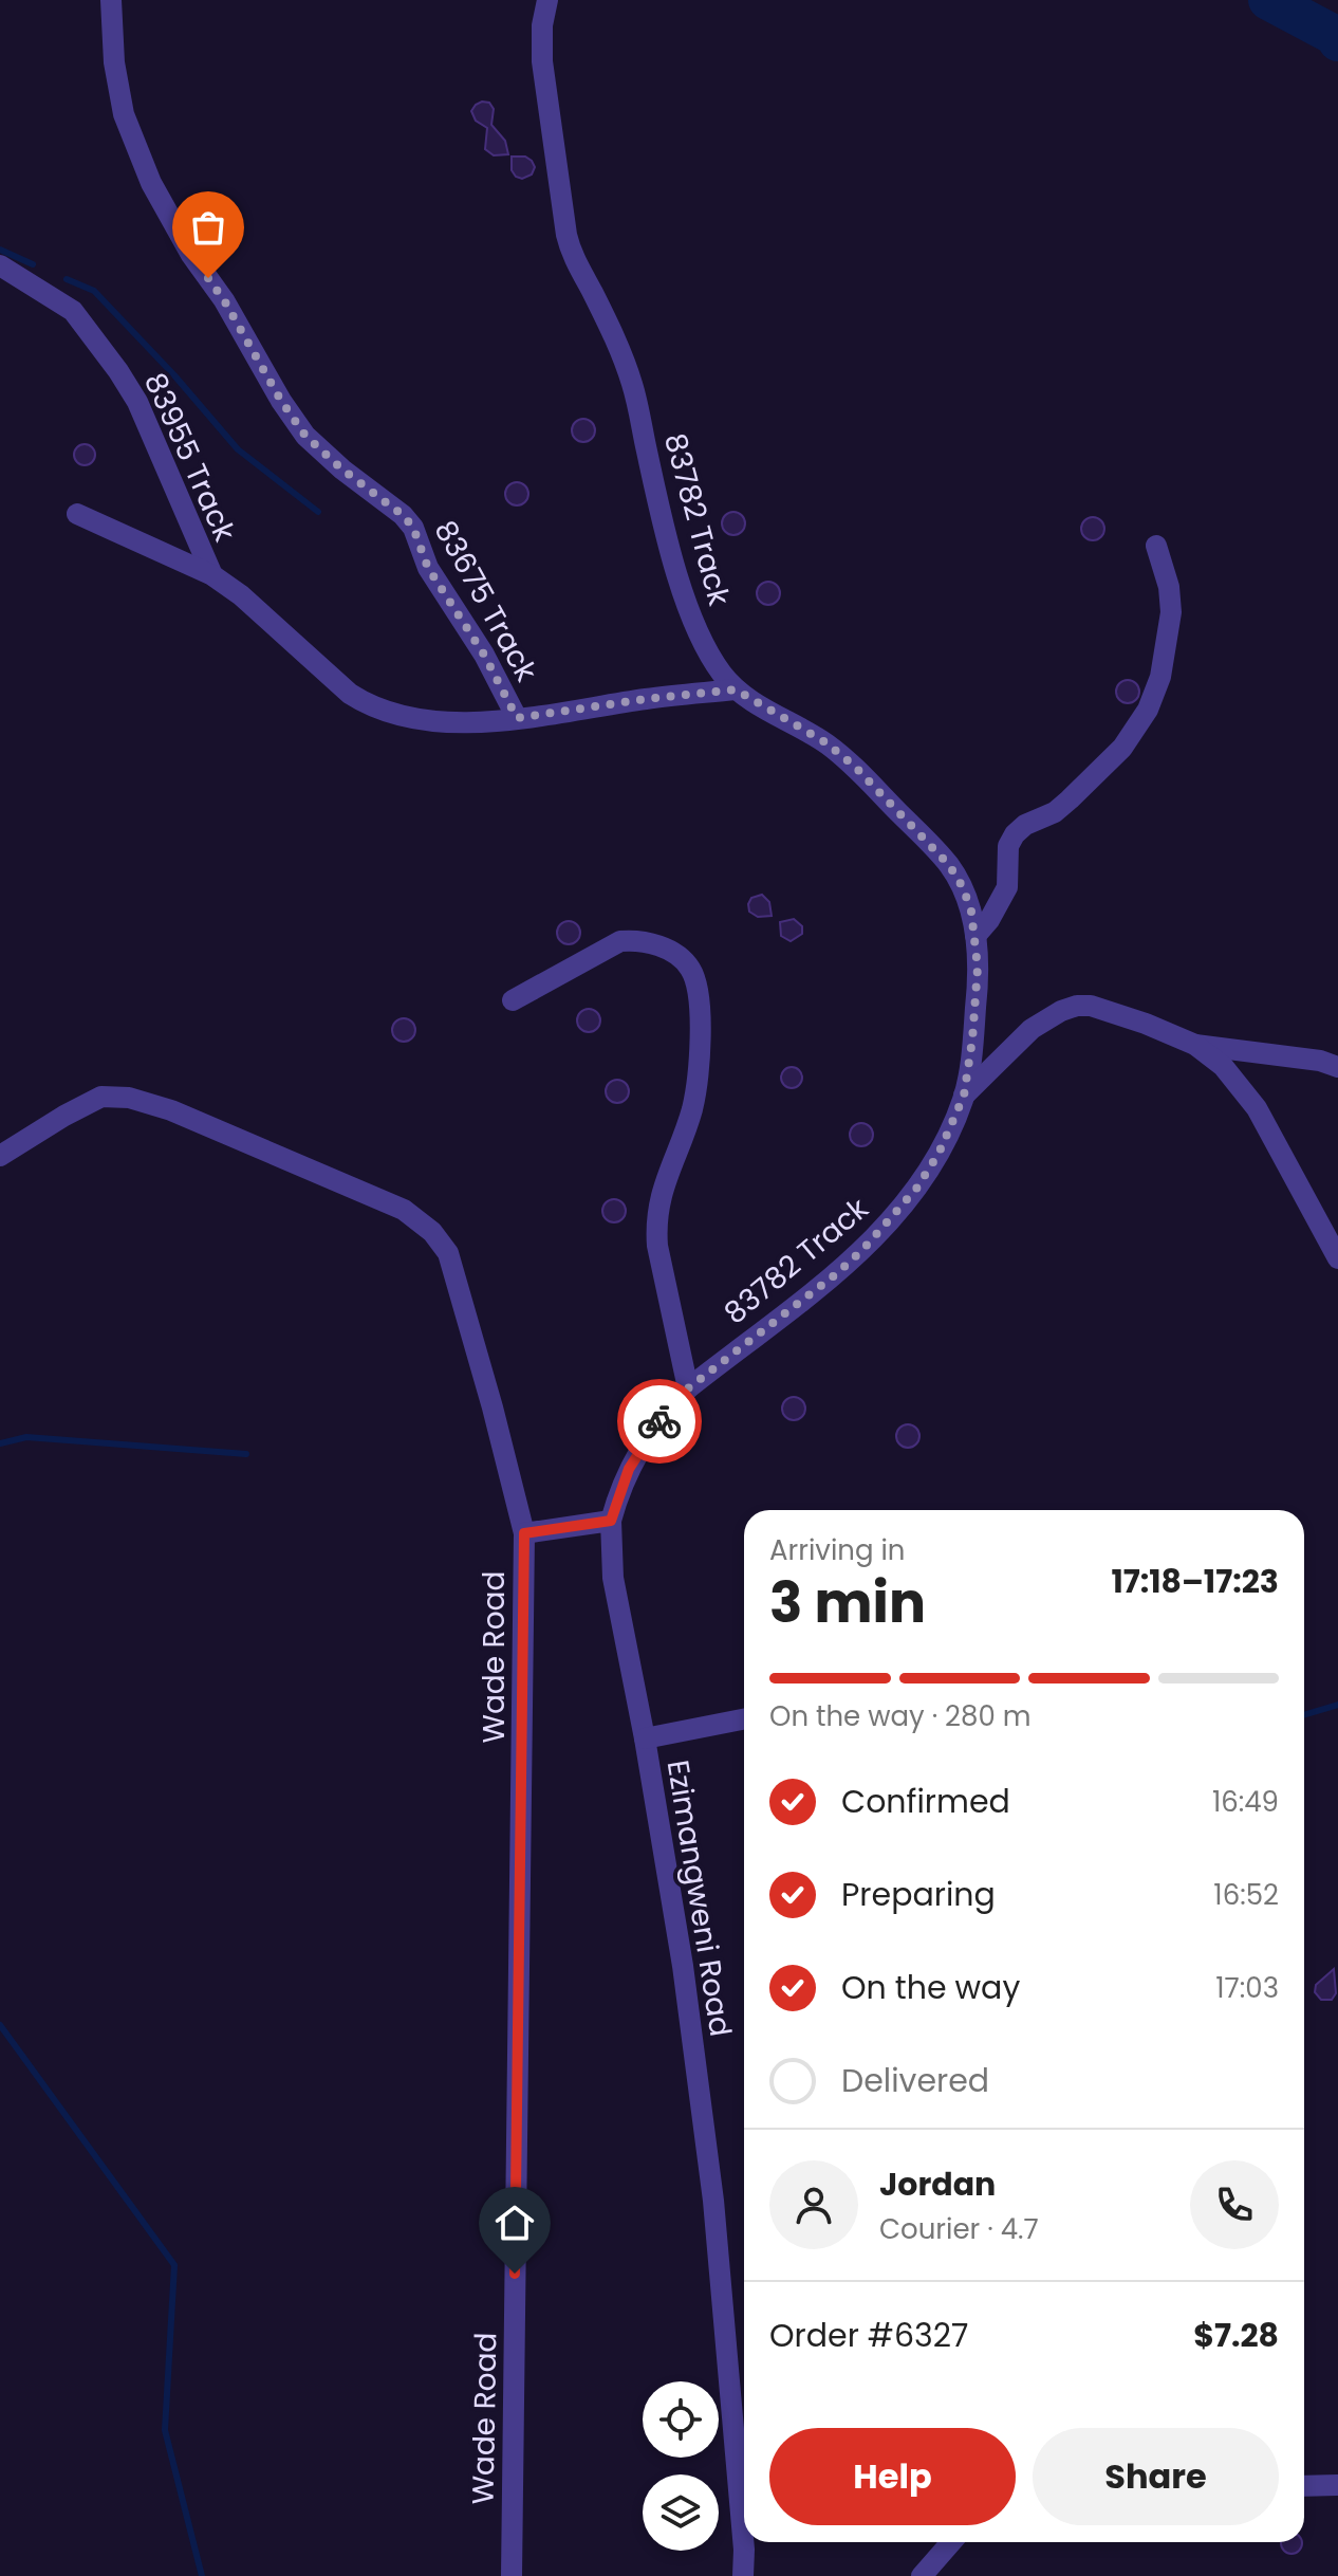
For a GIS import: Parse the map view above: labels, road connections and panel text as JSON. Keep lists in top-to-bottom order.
{
  "streets": {
    "street": [
      "83955 Track",
      "83782 Track",
      "83675 Track",
      "Wade Road",
      "Ezimangweni Road"
    ]
  },
  "crossings": [
    ["83782 Track", "Ezimangweni Road"]
  ],
  "page": {
    "heading": ["3 min", "Arriving in", "17:18–17:23"],
    "panel": [
      "Jordan",
      "Courier · 4.7",
      "Order #6327",
      "$7.28"
    ],
    "bar": "On the way · 280 m",
    "list": [
      ["Confirmed", "16:49"],
      ["Preparing", "16:52"],
      ["On the way", "17:03"],
      "Delivered"
    ],
    "buttons": ["Help", "Share"]
  }
}
